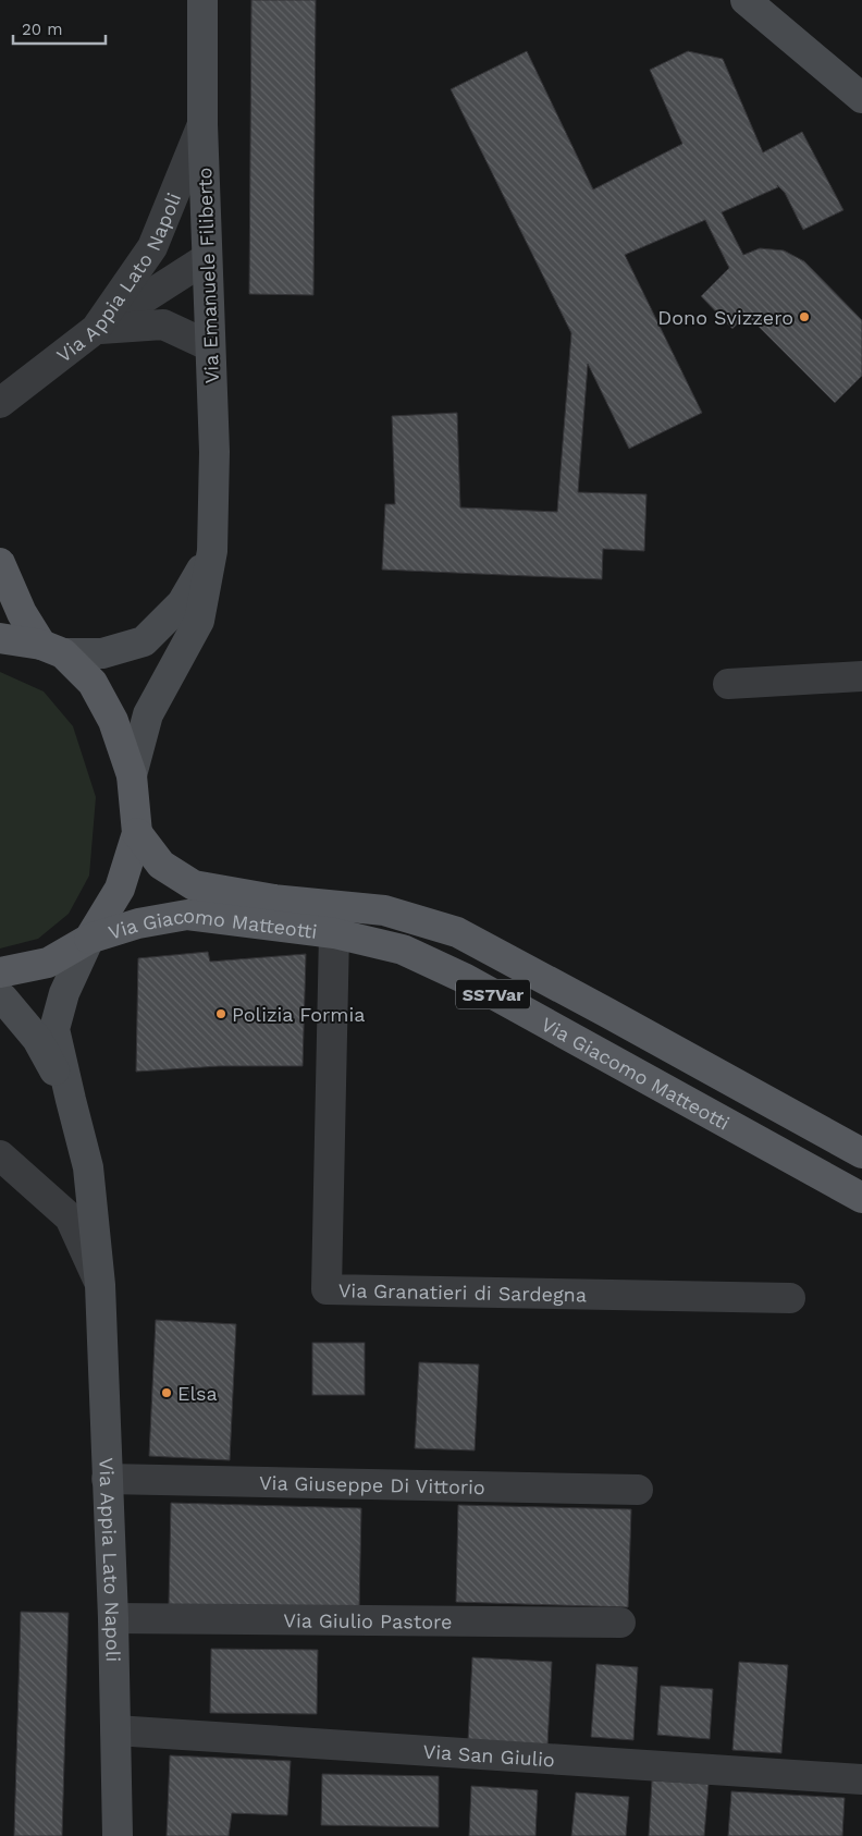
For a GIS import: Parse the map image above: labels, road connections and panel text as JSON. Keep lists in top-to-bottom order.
{
  "streets": {
    "main road": ["Via Giacomo Matteotti", "SS7Var"],
    "street": [
      "Via Appia Lato Napoli",
      "Via Emanuele Filiberto",
      "Via Granatieri di Sardegna",
      "Via Giuseppe Di Vittorio",
      "Via Giulio Pastore",
      "Via San Giulio"
    ]
  },
  "crossings": [
    ["Via Appia Lato Napoli", "Via Emanuele Filiberto"],
    ["Via Appia Lato Napoli", "Via Giacomo Matteotti"],
    ["Via Appia Lato Napoli", "Via Giuseppe Di Vittorio"],
    ["Via Appia Lato Napoli", "Via Giulio Pastore"],
    ["Via Appia Lato Napoli", "Via San Giulio"],
    ["Via Giacomo Matteotti", "Via Granatieri di Sardegna"]
  ],
  "places": ["Dono Svizzero", "Polizia Formia", "Elsa"],
  "scale_bar": "20 m"
}
